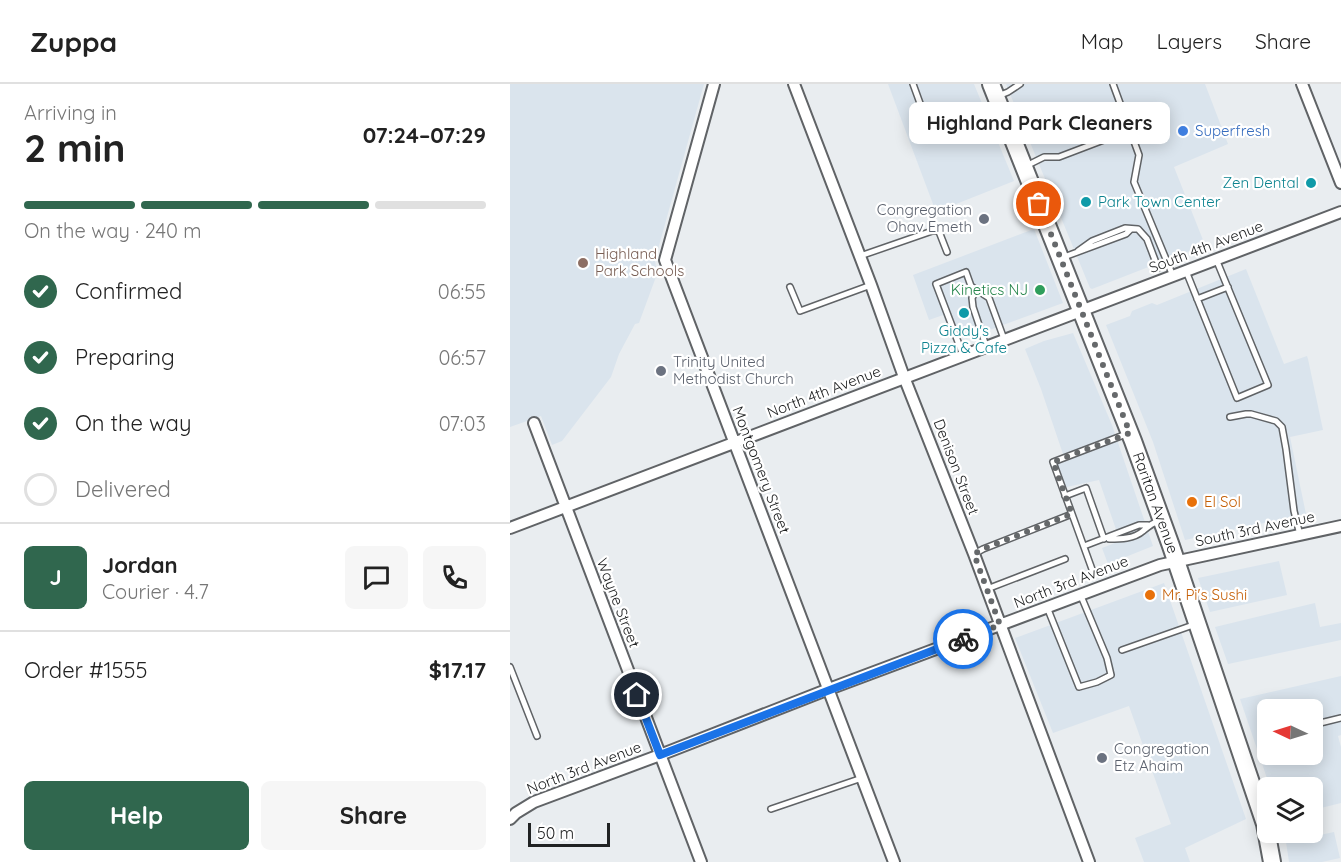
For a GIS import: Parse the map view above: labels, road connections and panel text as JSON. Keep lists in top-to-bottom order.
{
  "streets": {
    "main road": ["Raritan Avenue"],
    "street": [
      "South 4th Avenue",
      "North 4th Avenue",
      "Denison Street",
      "Montgomery Street",
      "South 3rd Avenue",
      "North 3rd Avenue",
      "Wayne Street"
    ]
  },
  "crossings": [
    ["South 4th Avenue", "North 4th Avenue"],
    ["South 4th Avenue", "Raritan Avenue"],
    ["North 4th Avenue", "Denison Street"],
    ["North 4th Avenue", "Montgomery Street"],
    ["North 4th Avenue", "Raritan Avenue"],
    ["North 4th Avenue", "Wayne Street"],
    ["Denison Street", "North 3rd Avenue"],
    ["Montgomery Street", "North 3rd Avenue"],
    ["Raritan Avenue", "South 3rd Avenue"],
    ["Raritan Avenue", "North 3rd Avenue"],
    ["South 3rd Avenue", "North 3rd Avenue"],
    ["North 3rd Avenue", "Wayne Street"]
  ],
  "places": [
    "Superfresh",
    "Zen Dental",
    "Park Town Center",
    "Highland Park Cleaners",
    "Congregation Ohav Emeth",
    "Highland Park Schools",
    "Kinetics NJ",
    "Giddy's Pizza & Cafe",
    "Trinity United Methodist Church",
    "El Sol",
    "Mr. Pi's Sushi",
    "Congregation Etz Ahaim"
  ],
  "scale_bar": "50 m",
  "north": "left",
  "page": {
    "header": "Zuppa",
    "nav": ["Map", "Layers", "Share"],
    "heading": ["2 min", "Arriving in", "07:24–07:29"],
    "panel": [
      "Jordan",
      "Courier · 4.7",
      "Order #1555",
      "$17.17"
    ],
    "bubble": "Highland Park Cleaners",
    "bar": "On the way · 240 m",
    "list": [
      ["Confirmed", "06:55"],
      ["Preparing", "06:57"],
      ["On the way", "07:03"],
      "Delivered"
    ],
    "round": "J",
    "buttons": ["Help", "Share"],
    "scale": "50 m"
  }
}
